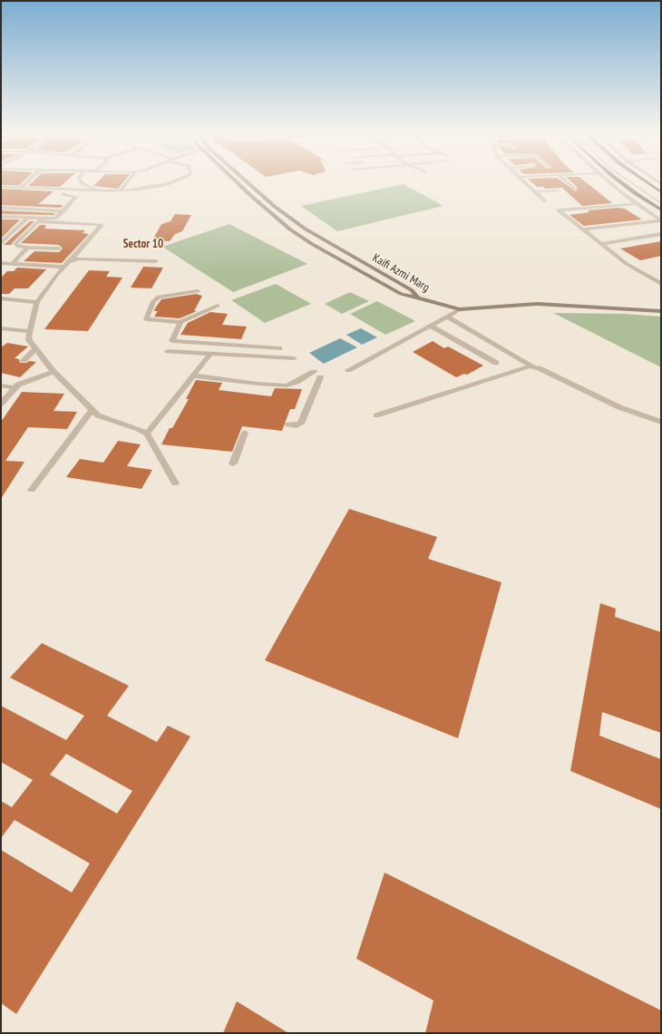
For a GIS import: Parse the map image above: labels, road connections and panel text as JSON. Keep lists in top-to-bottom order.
{
  "streets": {
    "street": ["Kaifi Azmi Marg"]
  },
  "districts": ["Sector 10"]
}
